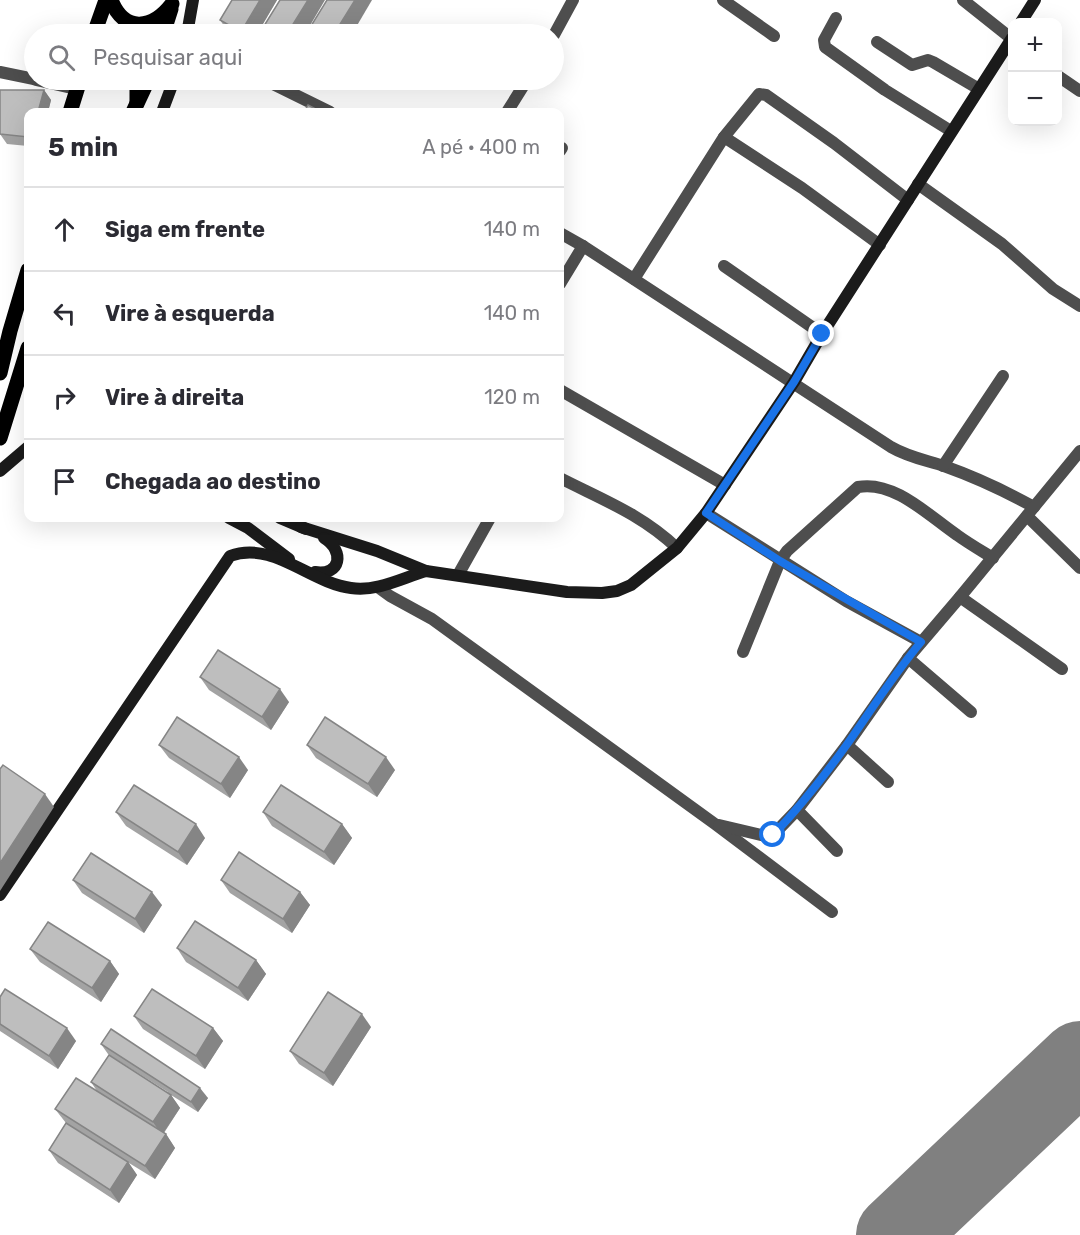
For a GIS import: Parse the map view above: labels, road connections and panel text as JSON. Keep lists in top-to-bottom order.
{
  "page": {
    "map_buttons": ["+", "−"],
    "search": "Pesquisar aqui",
    "heading": ["5 min", "A pé · 400 m"],
    "list": [
      ["Siga em frente", "140 m"],
      ["Vire à esquerda", "140 m"],
      ["Vire à direita", "120 m"],
      "Chegada ao destino"
    ]
  }
}
